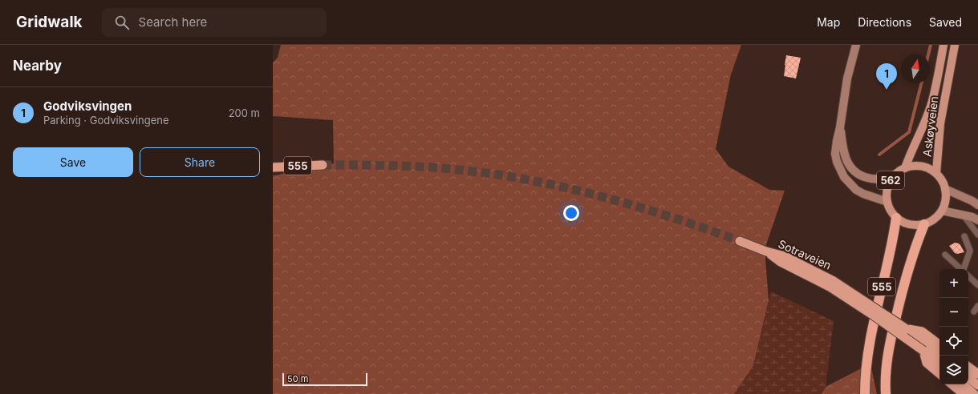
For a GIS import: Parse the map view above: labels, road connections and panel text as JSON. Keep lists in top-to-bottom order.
{
  "streets": {
    "highway": ["555", "Sotraveien"],
    "main road": ["Askøyveien", "562"]
  },
  "crossings": [
    ["Askøyveien", "555"],
    ["Askøyveien", "562"],
    ["555", "562"],
    ["555", "Sotraveien"]
  ],
  "scale_bar": "50 m",
  "north": "top",
  "page": {
    "header": "Gridwalk",
    "search": "Search here",
    "nav": ["Map", "Directions", "Saved"],
    "heading": "Nearby",
    "pins": "1",
    "list": [
      {
        "mark": "1",
        "name": "Godviksvingen",
        "note": "Parking · Godviksvingene",
        "value": "200 m"
      }
    ],
    "buttons": ["Save", "Share"],
    "map_buttons": ["+", "−"],
    "scale": "50 m"
  }
}
